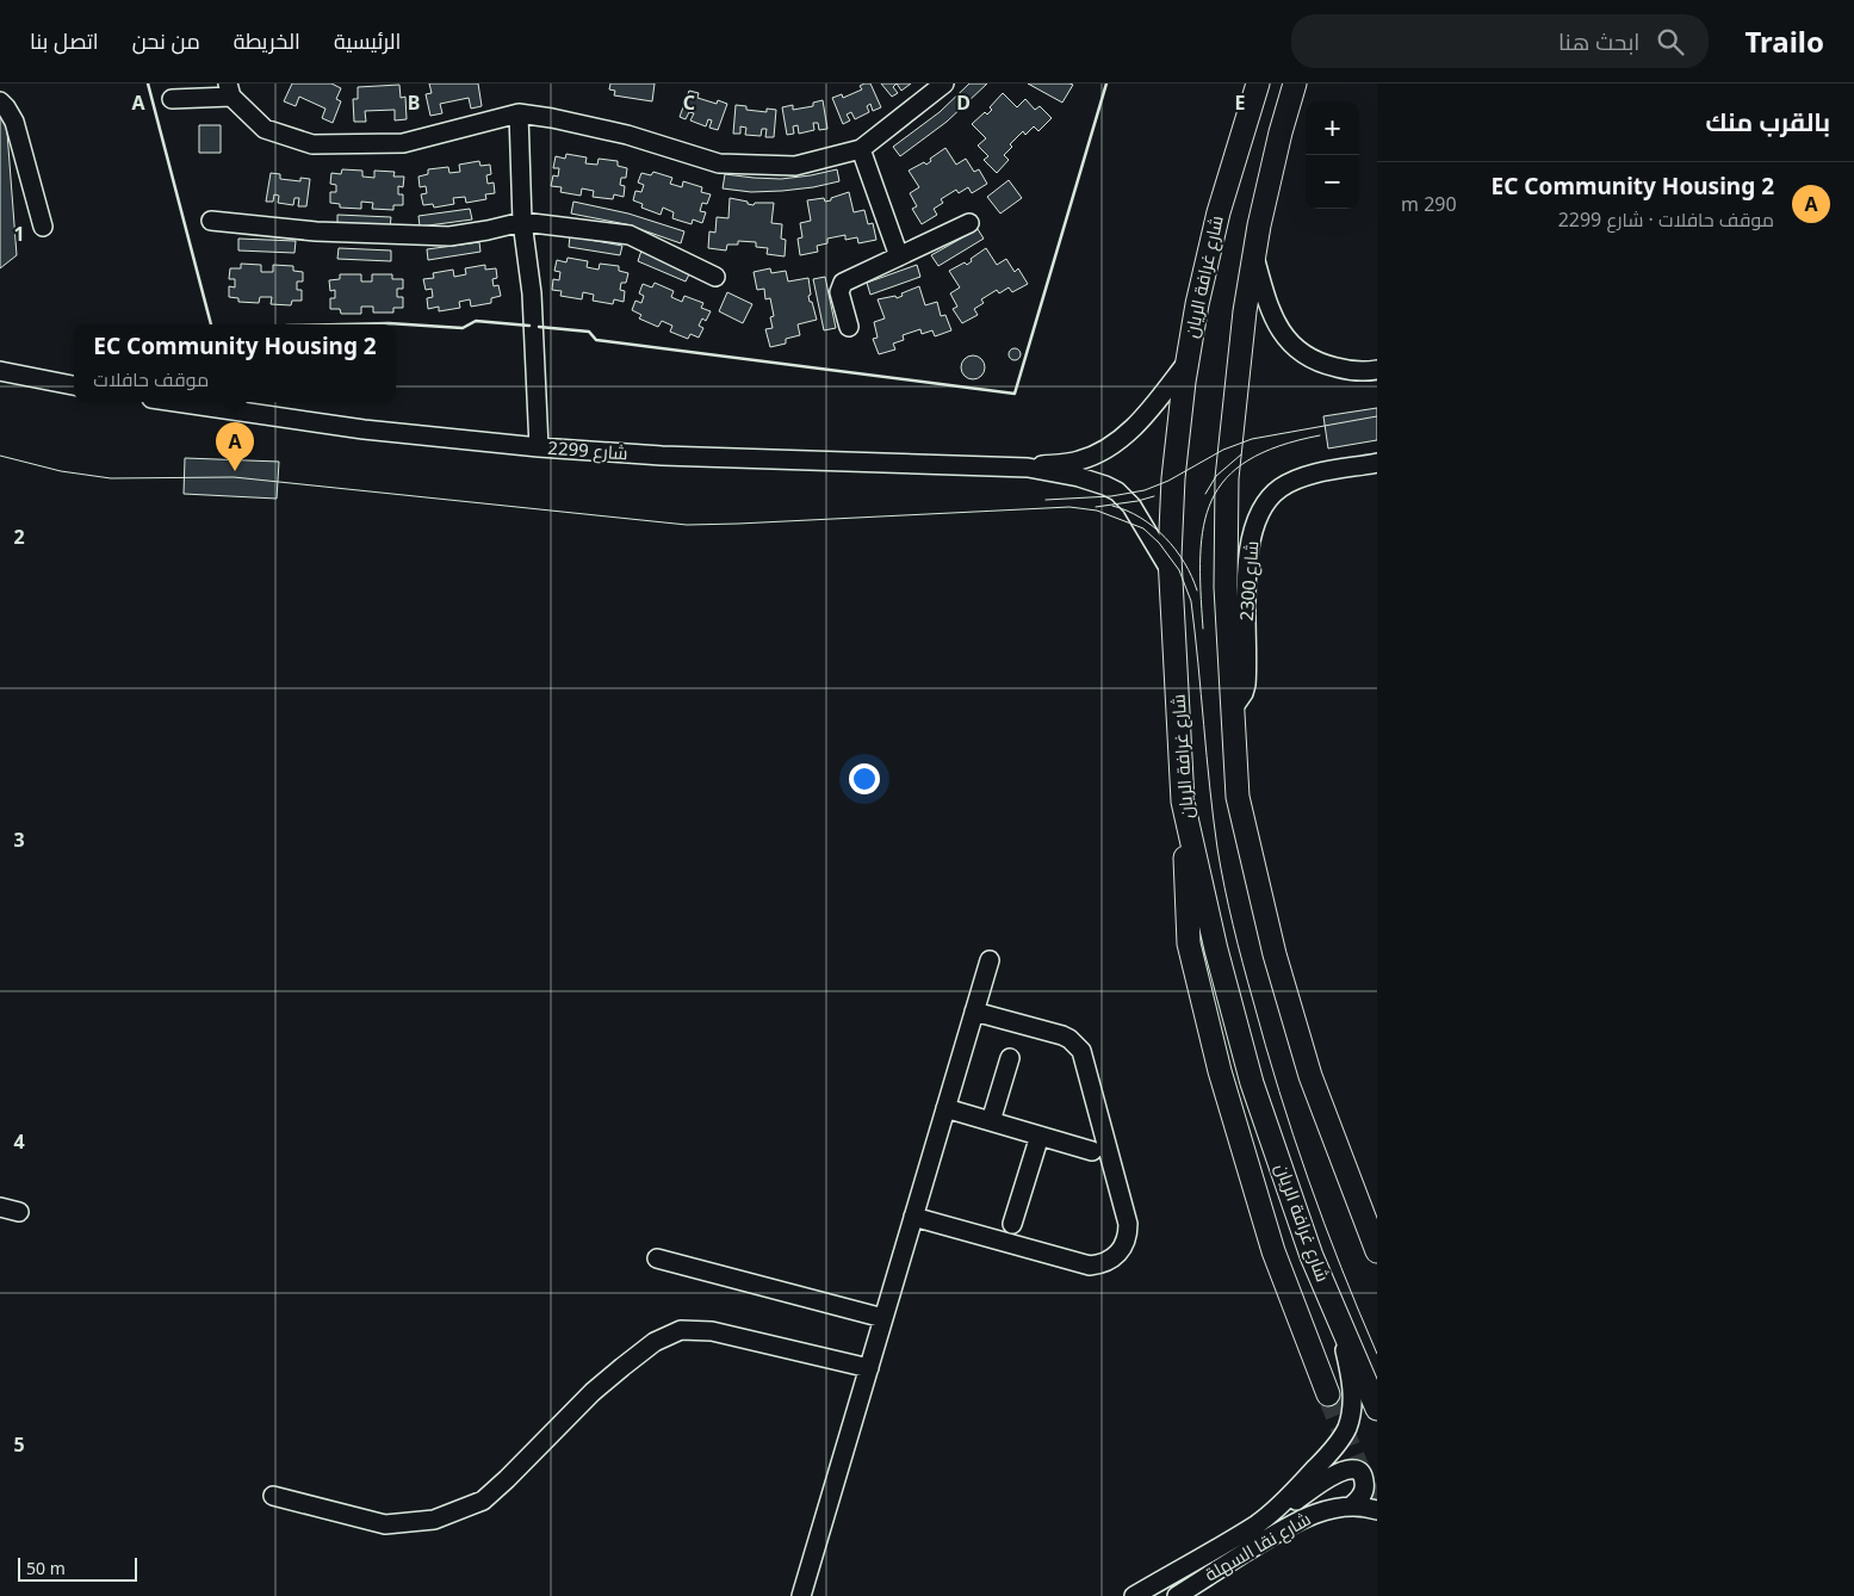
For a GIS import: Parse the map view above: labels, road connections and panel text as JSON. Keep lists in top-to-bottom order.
{
  "streets": {
    "main road": ["شارع غرافة الريان"],
    "street": ["شارع 2299", "شارع 2300", "شارع نقا السهلة"]
  },
  "crossings": [
    ["شارع غرافة الريان", "شارع 2299"],
    ["شارع غرافة الريان", "شارع نقا السهلة"]
  ],
  "scale_bar": "50 m",
  "page": {
    "header": "Trailo",
    "search": "ابحث هنا",
    "nav": [
      "الرئيسية",
      "الخريطة",
      "من نحن",
      "اتصل بنا"
    ],
    "heading": "بالقرب منك",
    "map_buttons": ["+", "−"],
    "list": [
      {
        "mark": "A",
        "name": "EC Community Housing 2",
        "note": "موقف حافلات · شارع 2299",
        "value": "290 m"
      }
    ],
    "popup": ["EC Community Housing 2", "موقف حافلات"],
    "pins": "A",
    "scale": "50 m"
  },
  "grid": {
    "columns": [
      "A",
      "B",
      "C",
      "D",
      "E"
    ],
    "rows": [
      "1",
      "2",
      "3",
      "4",
      "5"
    ]
  }
}
